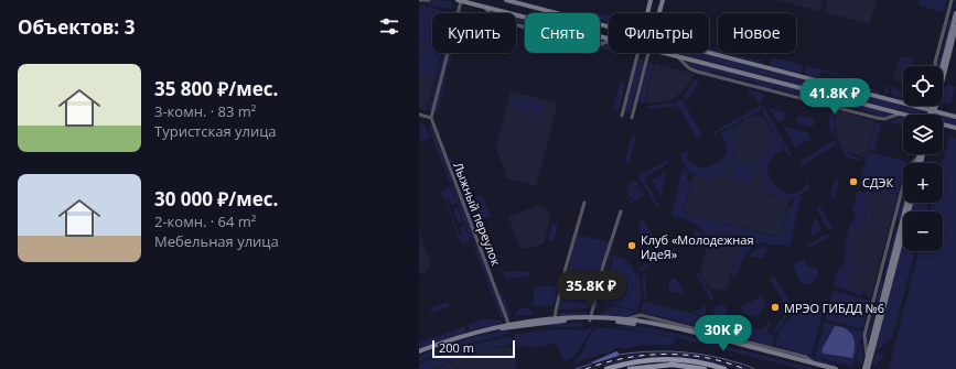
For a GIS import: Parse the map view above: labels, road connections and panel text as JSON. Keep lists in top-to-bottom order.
{
  "streets": {
    "street": ["Лыжный переулок"]
  },
  "places": ["СДЭК", "Клуб «Молодежная ИдеЯ»", "МРЭО ГИБДД №6"],
  "scale_bar": "200 m",
  "page": {
    "heading": "Объектов: 3",
    "chip": [
      "Купить",
      "Снять",
      "Фильтры",
      "Новое"
    ],
    "list": [
      {
        "name": "35 800 ₽/мес.",
        "note": "3-комн. · 83 m² · Туристская улица"
      },
      {
        "name": "30 000 ₽/мес.",
        "note": "2-комн. · 64 m² · Мебельная улица"
      }
    ],
    "map_buttons": ["+", "−"],
    "price": ["41.8K ₽", "35.8K ₽", "30K ₽"],
    "scale": "200 m"
  }
}
